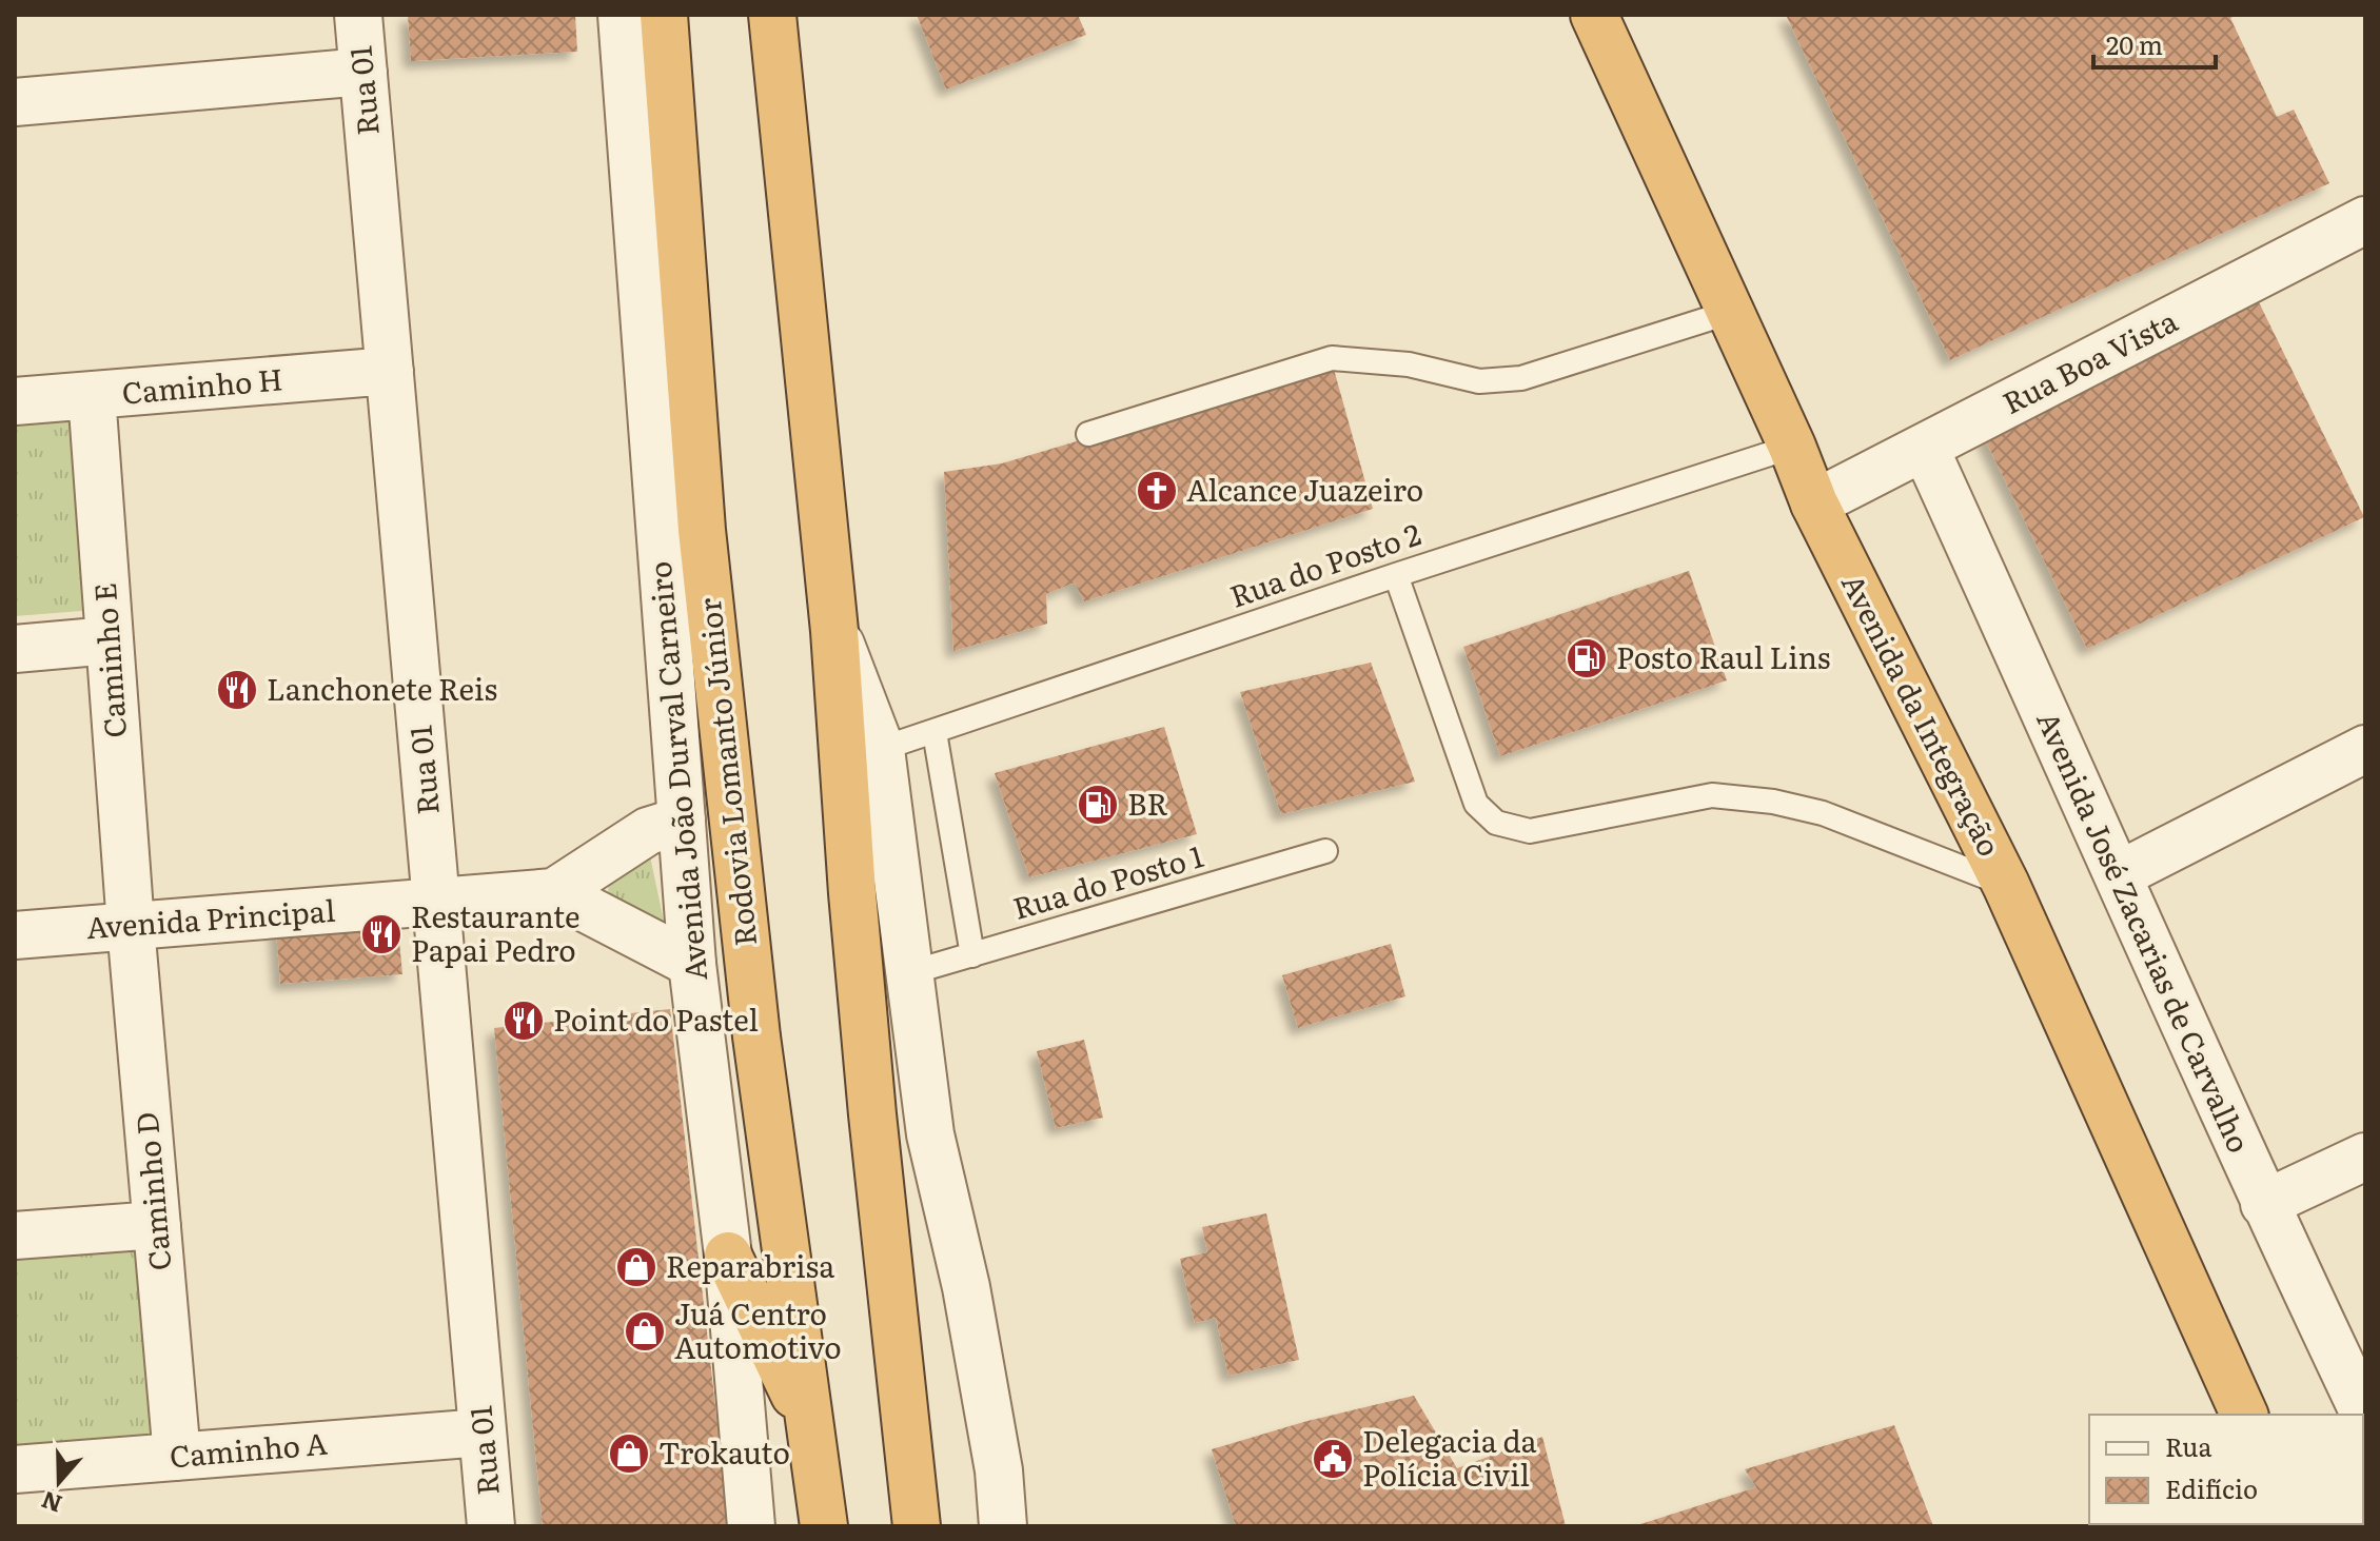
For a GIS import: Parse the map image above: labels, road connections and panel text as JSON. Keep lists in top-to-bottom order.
{
  "streets": {
    "highway": ["Avenida da Integração", "Rodovia Lomanto Júnior"],
    "street": [
      "Rua 01",
      "Rua Boa Vista",
      "Caminho H",
      "Caminho E",
      "Avenida João Durval Carneiro",
      "Avenida Principal",
      "Avenida José Zacarias de Carvalho",
      "Caminho D",
      "Caminho A"
    ],
    "lane": ["Rua do Posto 2", "Rua do Posto 1"]
  },
  "crossings": [
    ["Rua 01", "Caminho H"],
    ["Rua 01", "Avenida Principal"],
    ["Rua 01", "Caminho A"],
    ["Rua Boa Vista", "Avenida da Integração"],
    ["Rua Boa Vista", "Avenida José Zacarias de Carvalho"],
    ["Caminho H", "Caminho E"],
    ["Rua do Posto 2", "Avenida da Integração"],
    ["Caminho E", "Avenida Principal"],
    ["Caminho E", "Caminho D"],
    ["Avenida Principal", "Caminho D"],
    ["Caminho D", "Caminho A"]
  ],
  "places": {
    "church": ["Alcance Juazeiro"],
    "fuel station": ["Posto Raul Lins", "BR"],
    "restaurant": ["Lanchonete Reis", "Restaurante Papai Pedro", "Point do Pastel"],
    "shop": ["Reparabrisa", "Juá Centro Automotivo", "Trokauto"],
    "public building": ["Delegacia da Polícia Civil"]
  },
  "legend": ["Rua", "Edifício"],
  "scale_bar": "20 m",
  "north": "bottom"
}
